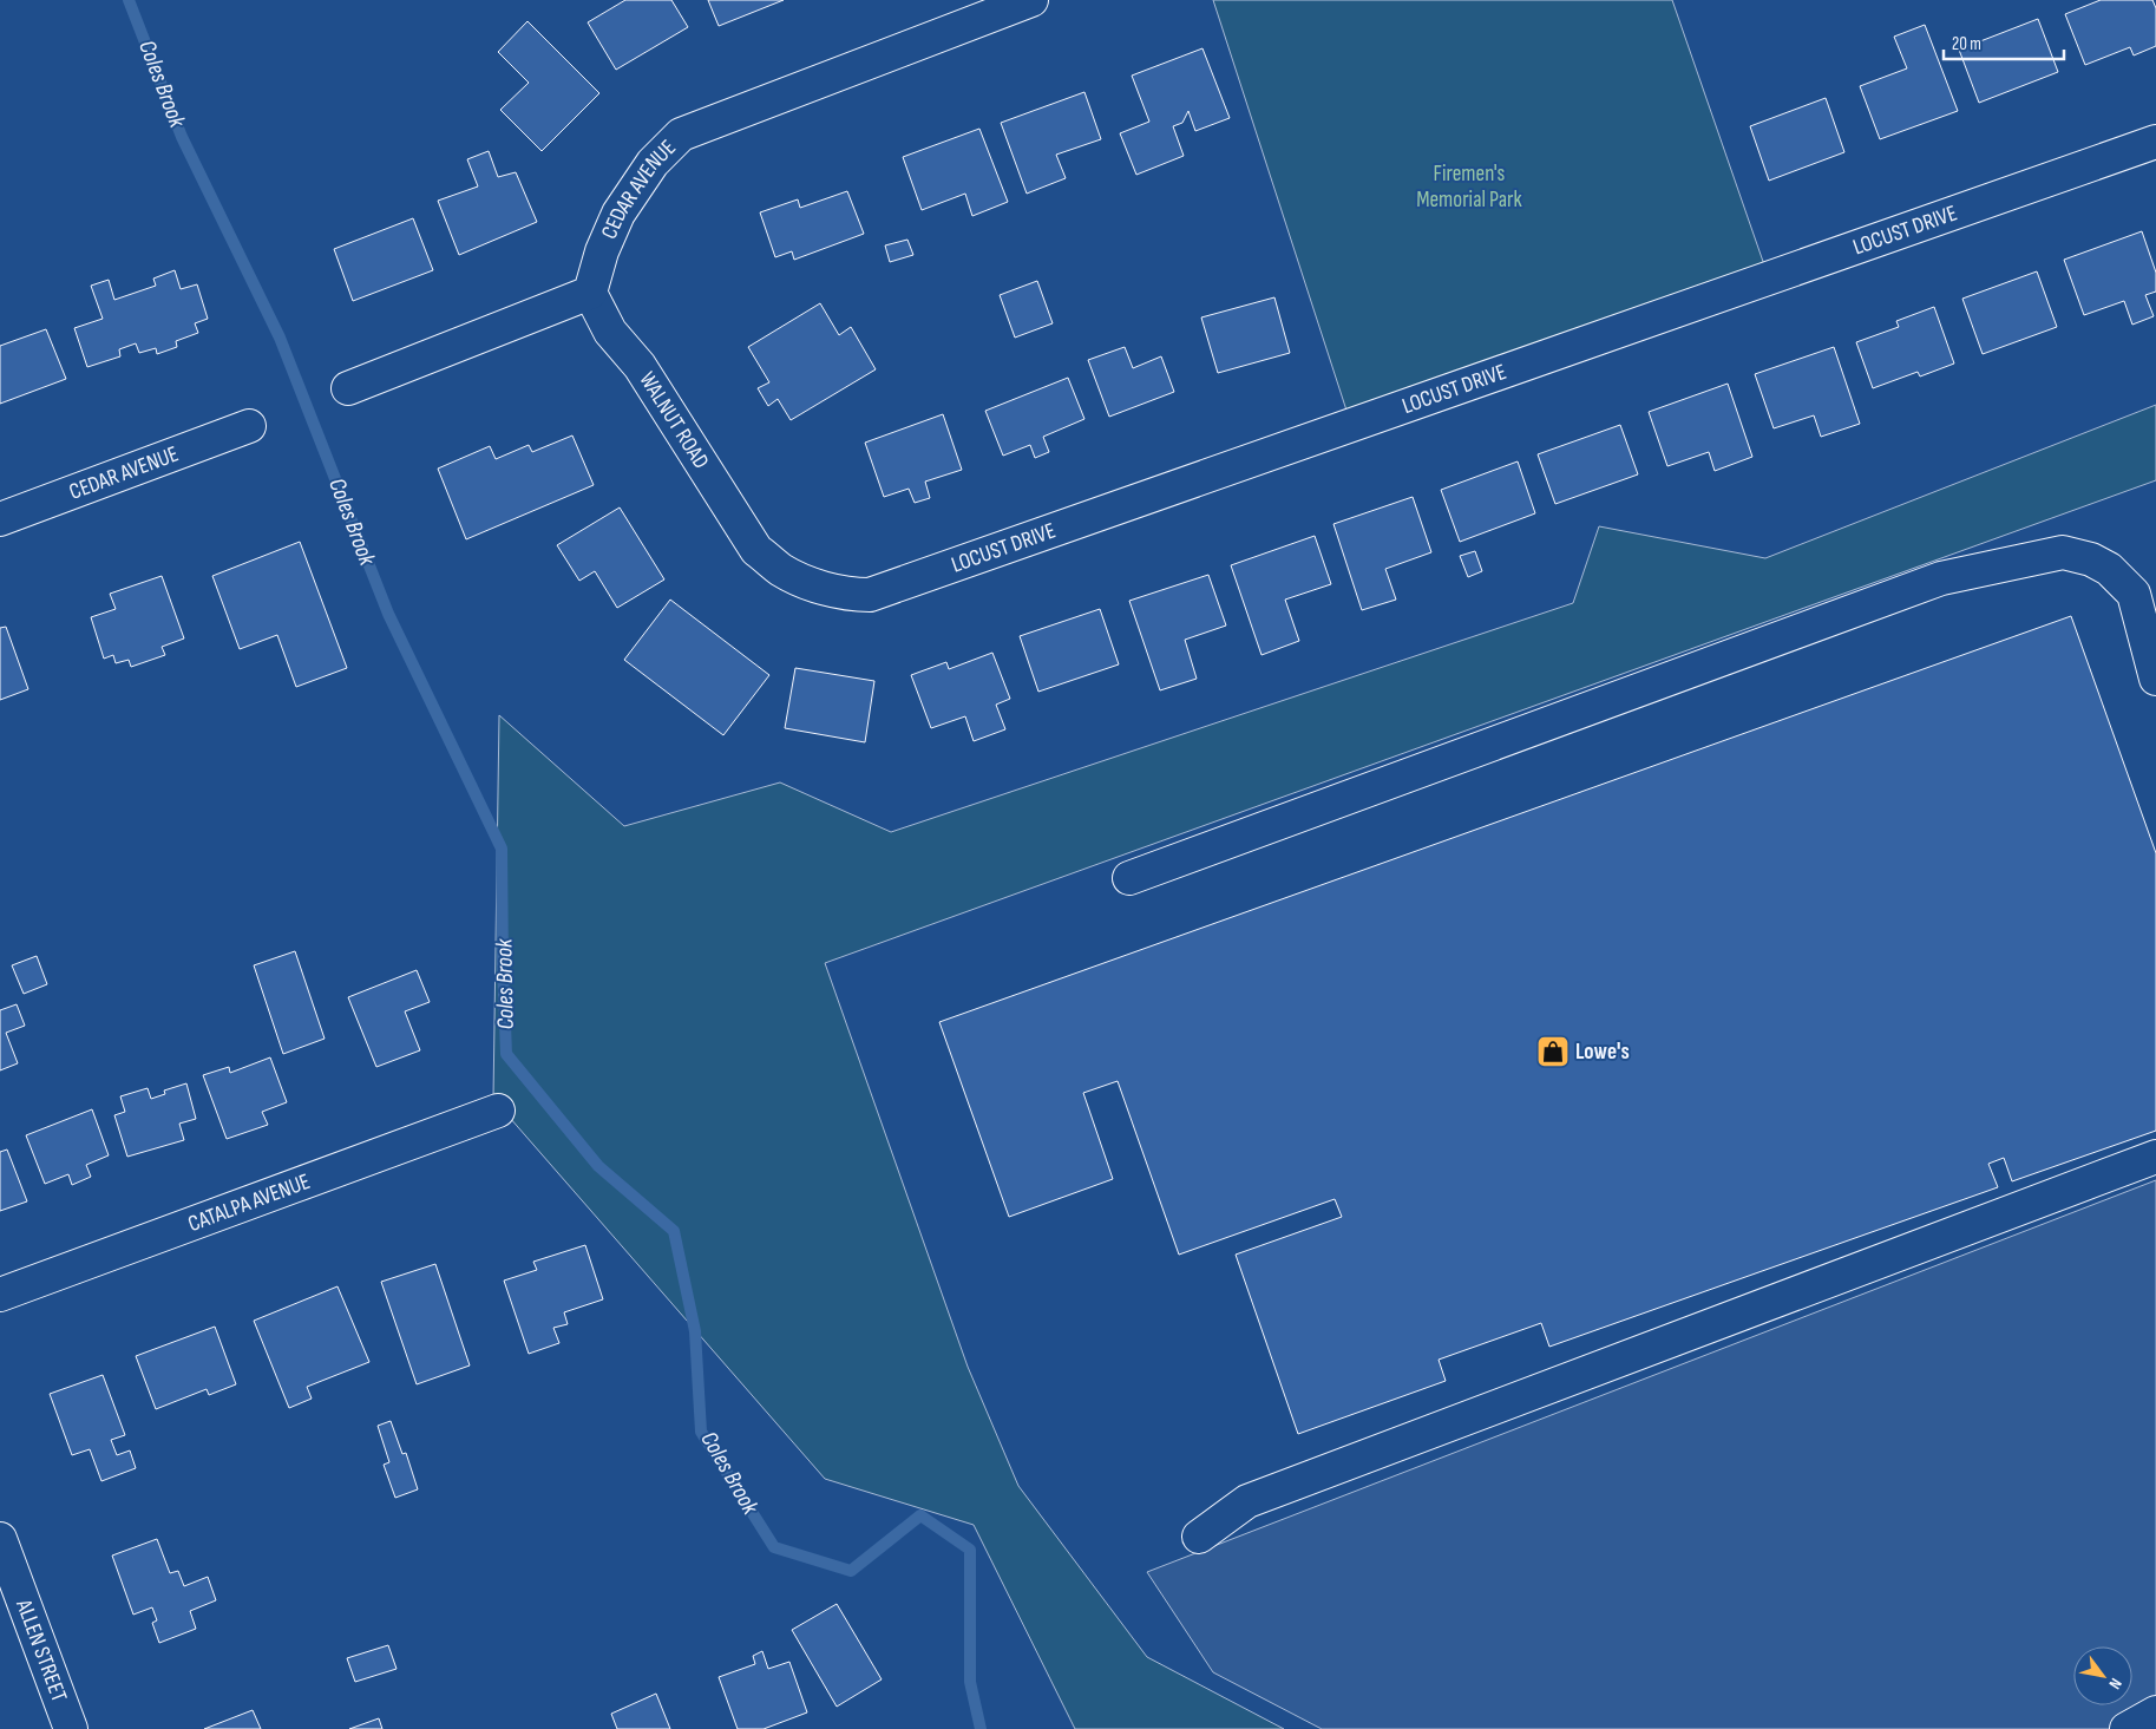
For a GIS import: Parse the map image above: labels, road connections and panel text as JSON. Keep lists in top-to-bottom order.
{
  "streets": {
    "street": [
      "CEDAR AVENUE",
      "LOCUST DRIVE",
      "WALNUT ROAD",
      "CATALPA AVENUE",
      "ALLEN STREET"
    ]
  },
  "crossings": [
    ["CEDAR AVENUE", "WALNUT ROAD"],
    ["LOCUST DRIVE", "WALNUT ROAD"]
  ],
  "water": ["Coles Brook"],
  "parks": ["Firemen's Memorial Park"],
  "places": {
    "shop": ["Lowe's"]
  },
  "scale_bar": "20 m",
  "north": "bottom right"
}
